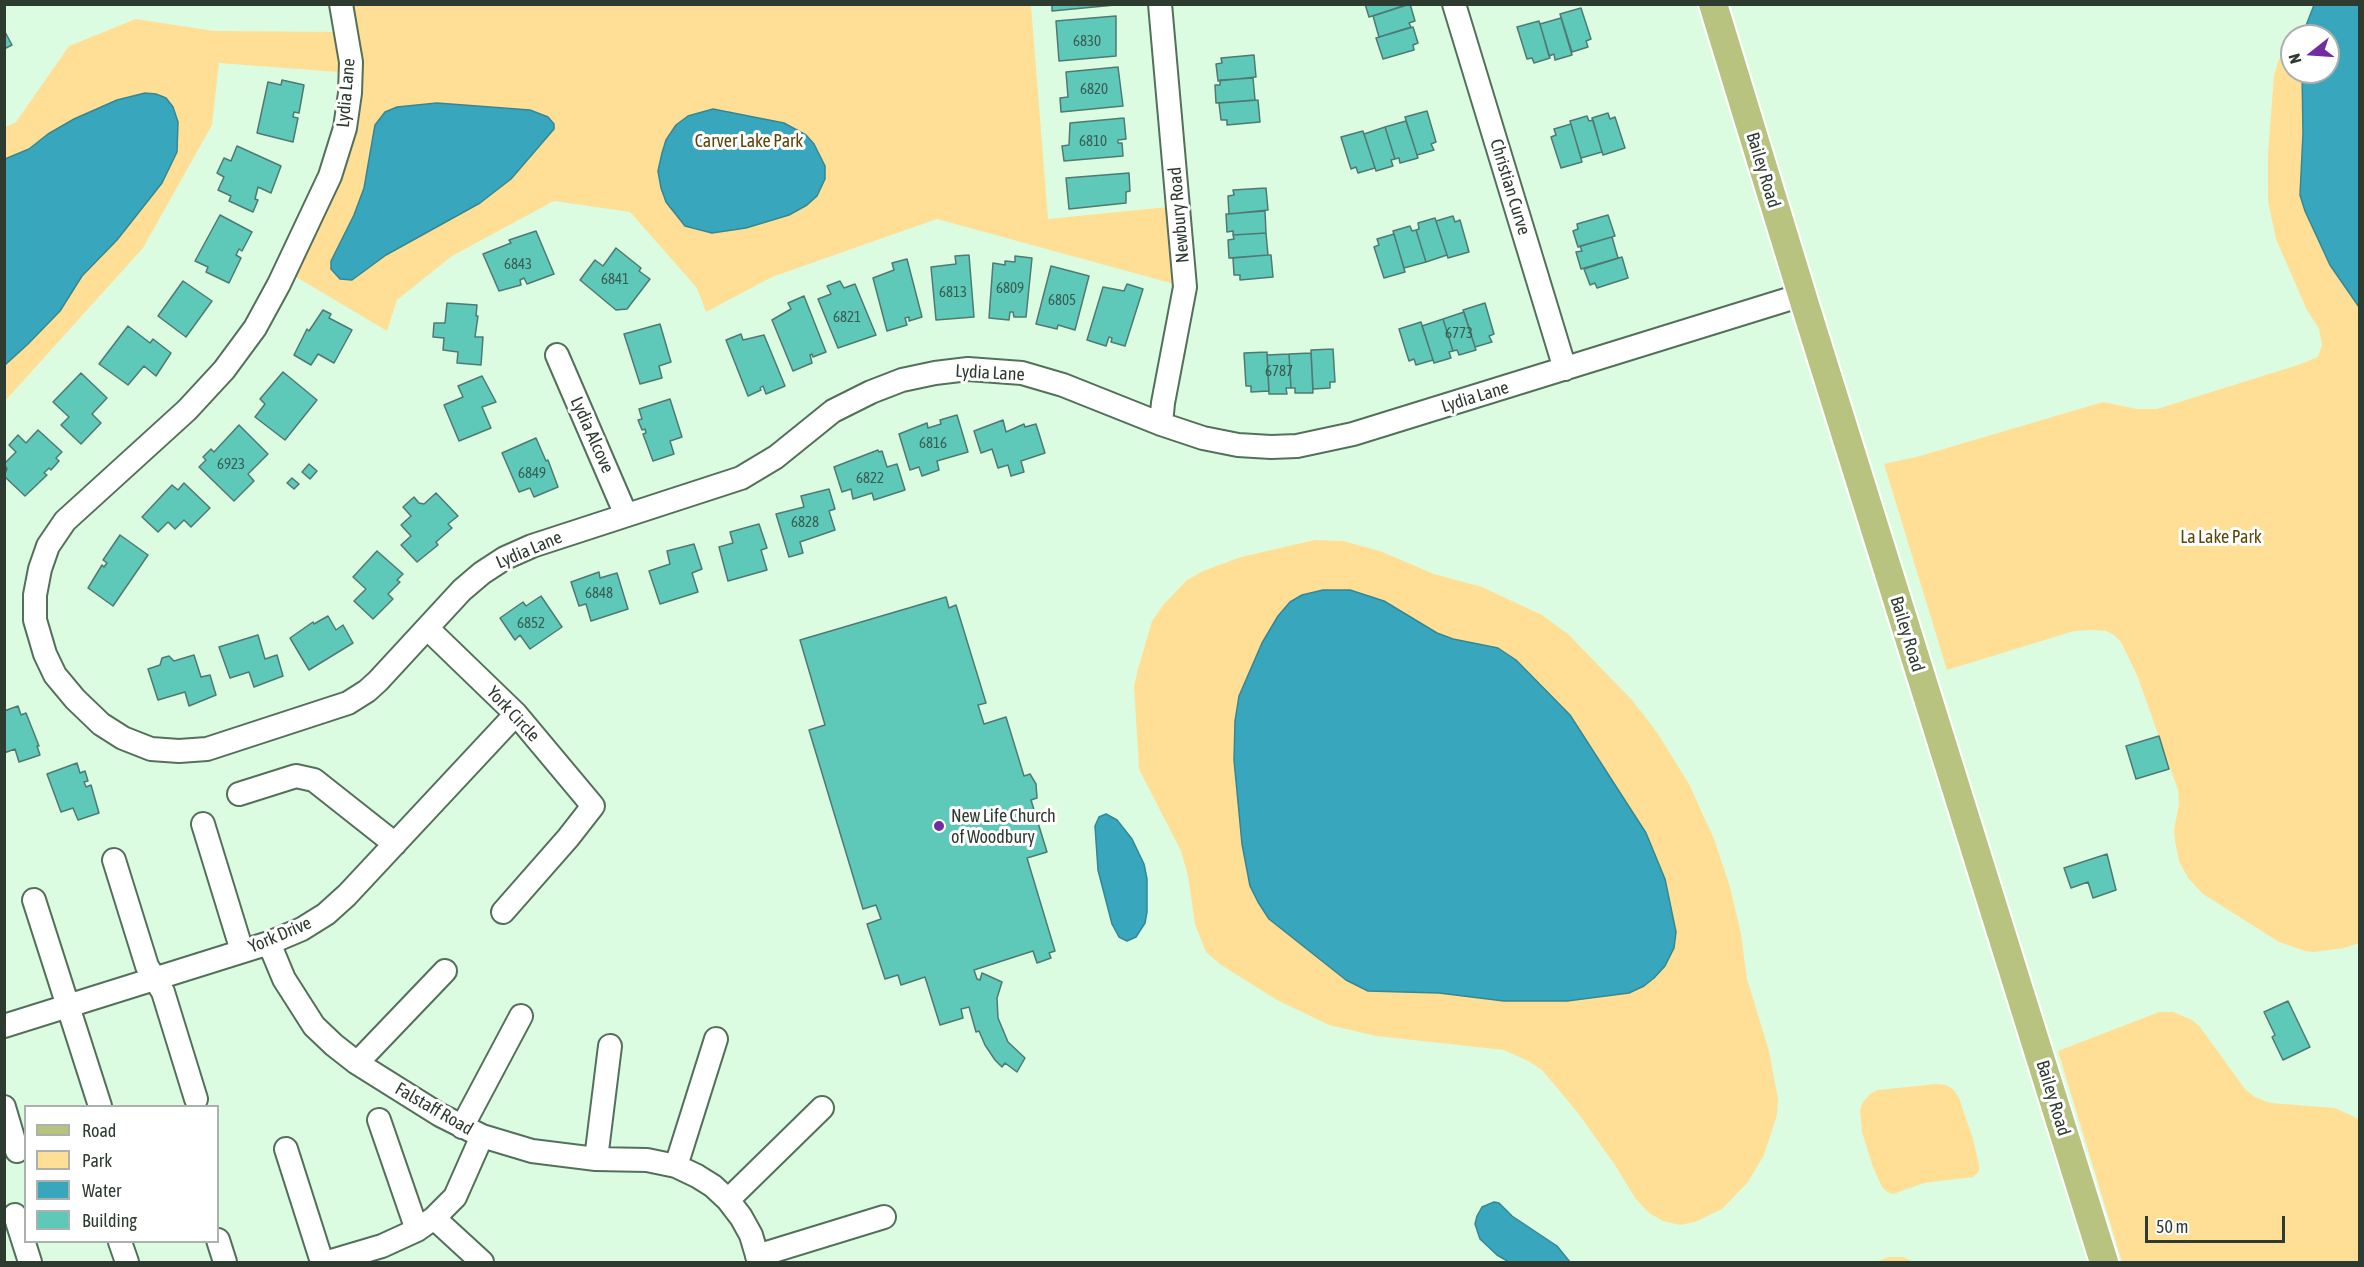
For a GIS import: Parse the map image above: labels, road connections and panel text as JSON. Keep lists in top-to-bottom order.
{
  "streets": {
    "main road": ["Bailey Road"],
    "street": [
      "Lydia Lane",
      "Christian Curve",
      "Newbury Road",
      "Lydia Alcove",
      "York Circle",
      "York Drive",
      "Falstaff Road"
    ]
  },
  "crossings": [
    ["Lydia Lane", "Bailey Road"],
    ["Lydia Lane", "Christian Curve"],
    ["Lydia Lane", "Newbury Road"],
    ["Lydia Lane", "Lydia Alcove"],
    ["Lydia Lane", "York Circle"],
    ["York Circle", "York Drive"],
    ["York Drive", "Falstaff Road"]
  ],
  "parks": ["Carver Lake Park", "La Lake Park"],
  "places": ["New Life Church of Woodbury"],
  "house_numbers": [
    "6830",
    "6820",
    "6810",
    "6843",
    "6841",
    "6809",
    "6813",
    "6805",
    "6821",
    "6773",
    "6787",
    "6816",
    "6923",
    "6849",
    "6822",
    "6828",
    "6848",
    "6852"
  ],
  "legend": [
    "Road",
    "Park",
    "Water",
    "Building"
  ],
  "scale_bar": "50 m",
  "north": "left"
}
